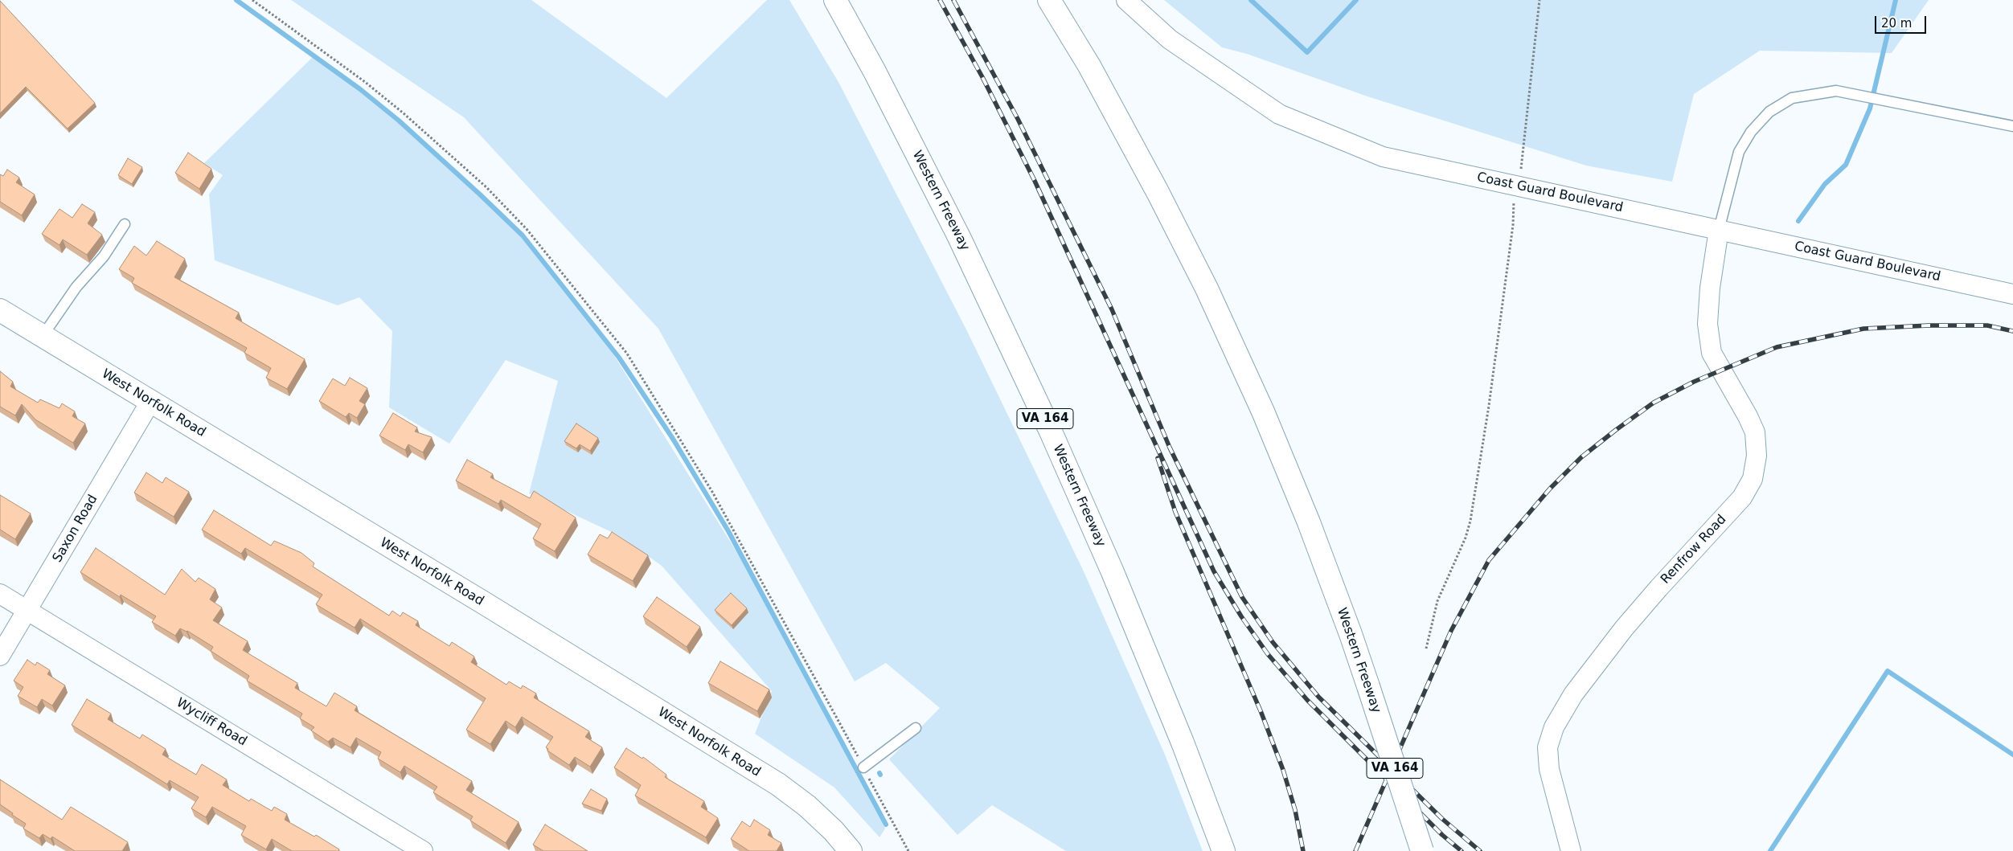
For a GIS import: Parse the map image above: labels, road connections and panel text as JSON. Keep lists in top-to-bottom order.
{
  "streets": {
    "main road": ["Western Freeway", "West Norfolk Road", "VA 164"],
    "street": [
      "Coast Guard Boulevard",
      "Saxon Road",
      "Renfrow Road",
      "Wycliff Road"
    ]
  },
  "crossings": [
    ["Coast Guard Boulevard", "Renfrow Road"],
    ["West Norfolk Road", "Saxon Road"],
    ["Saxon Road", "Wycliff Road"]
  ],
  "scale_bar": "20 m"
}
